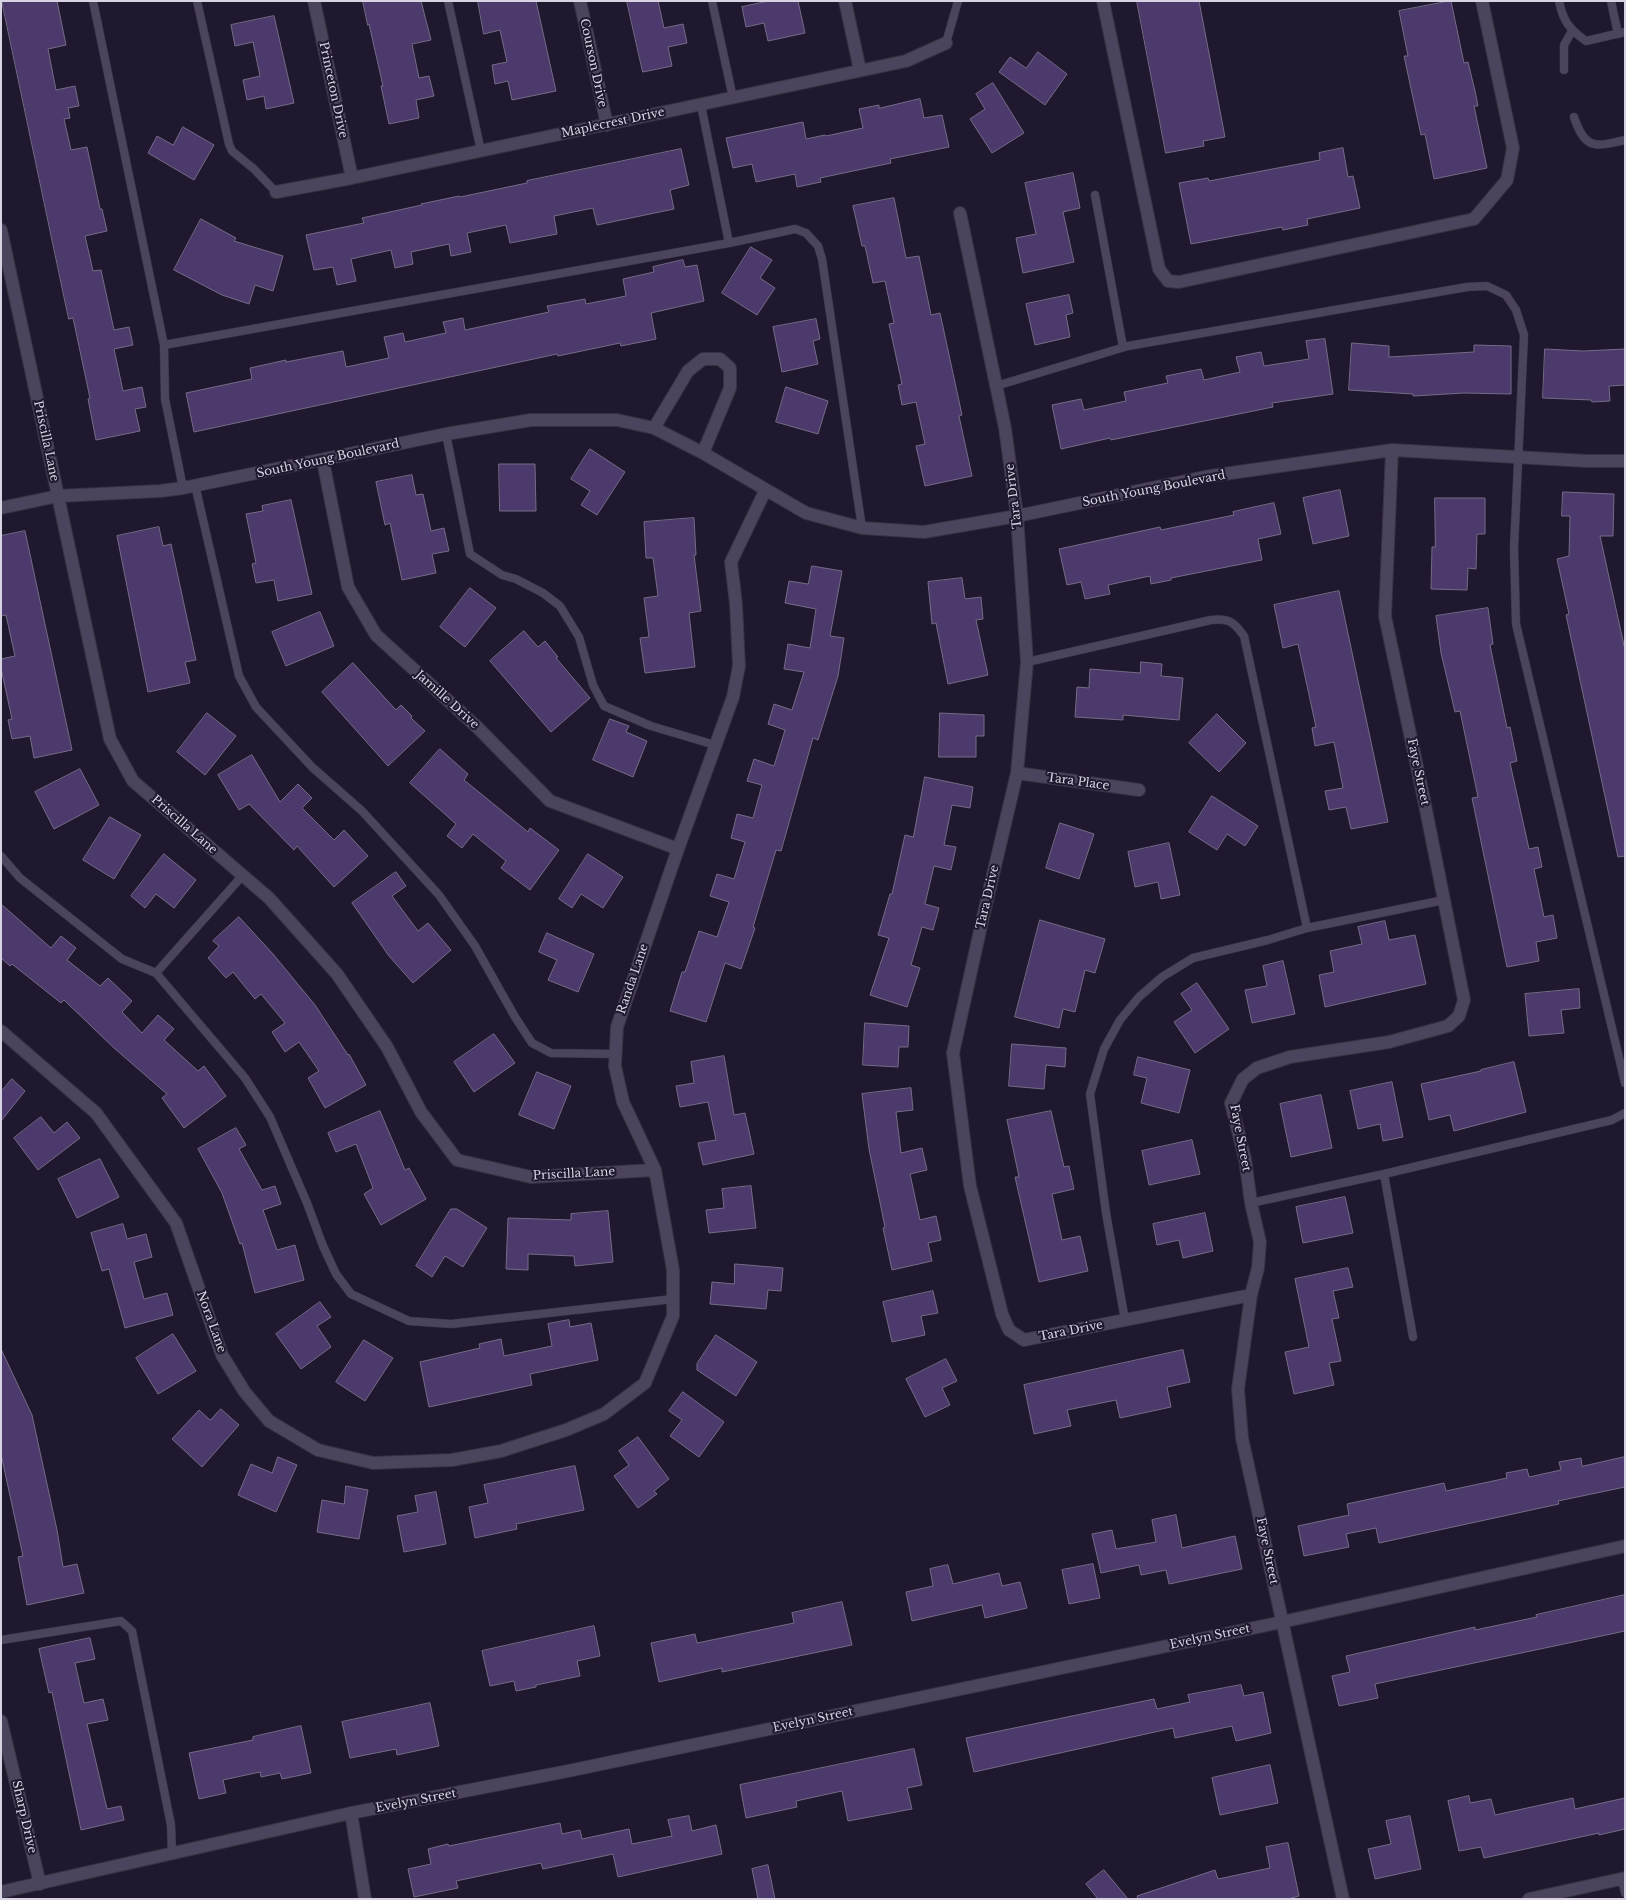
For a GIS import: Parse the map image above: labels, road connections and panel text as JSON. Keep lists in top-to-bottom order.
{
  "streets": {
    "street": [
      "Courson Drive",
      "Princeton Drive",
      "Maplecrest Drive",
      "Priscilla Lane",
      "South Young Boulevard",
      "Tara Drive",
      "Jamille Drive",
      "Faye Street",
      "Tara Place",
      "Randa Lane",
      "Nora Lane",
      "Evelyn Street",
      "Sharp Drive"
    ]
  },
  "crossings": [
    ["Courson Drive", "Maplecrest Drive"],
    ["Princeton Drive", "Maplecrest Drive"],
    ["Priscilla Lane", "South Young Boulevard"],
    ["Priscilla Lane", "Randa Lane"],
    ["South Young Boulevard", "Tara Drive"],
    ["South Young Boulevard", "Jamille Drive"],
    ["South Young Boulevard", "Faye Street"],
    ["South Young Boulevard", "Randa Lane"],
    ["Tara Drive", "Faye Street"],
    ["Tara Drive", "Tara Place"],
    ["Jamille Drive", "Randa Lane"],
    ["Faye Street", "Evelyn Street"],
    ["Randa Lane", "Nora Lane"],
    ["Evelyn Street", "Sharp Drive"]
  ]
}
